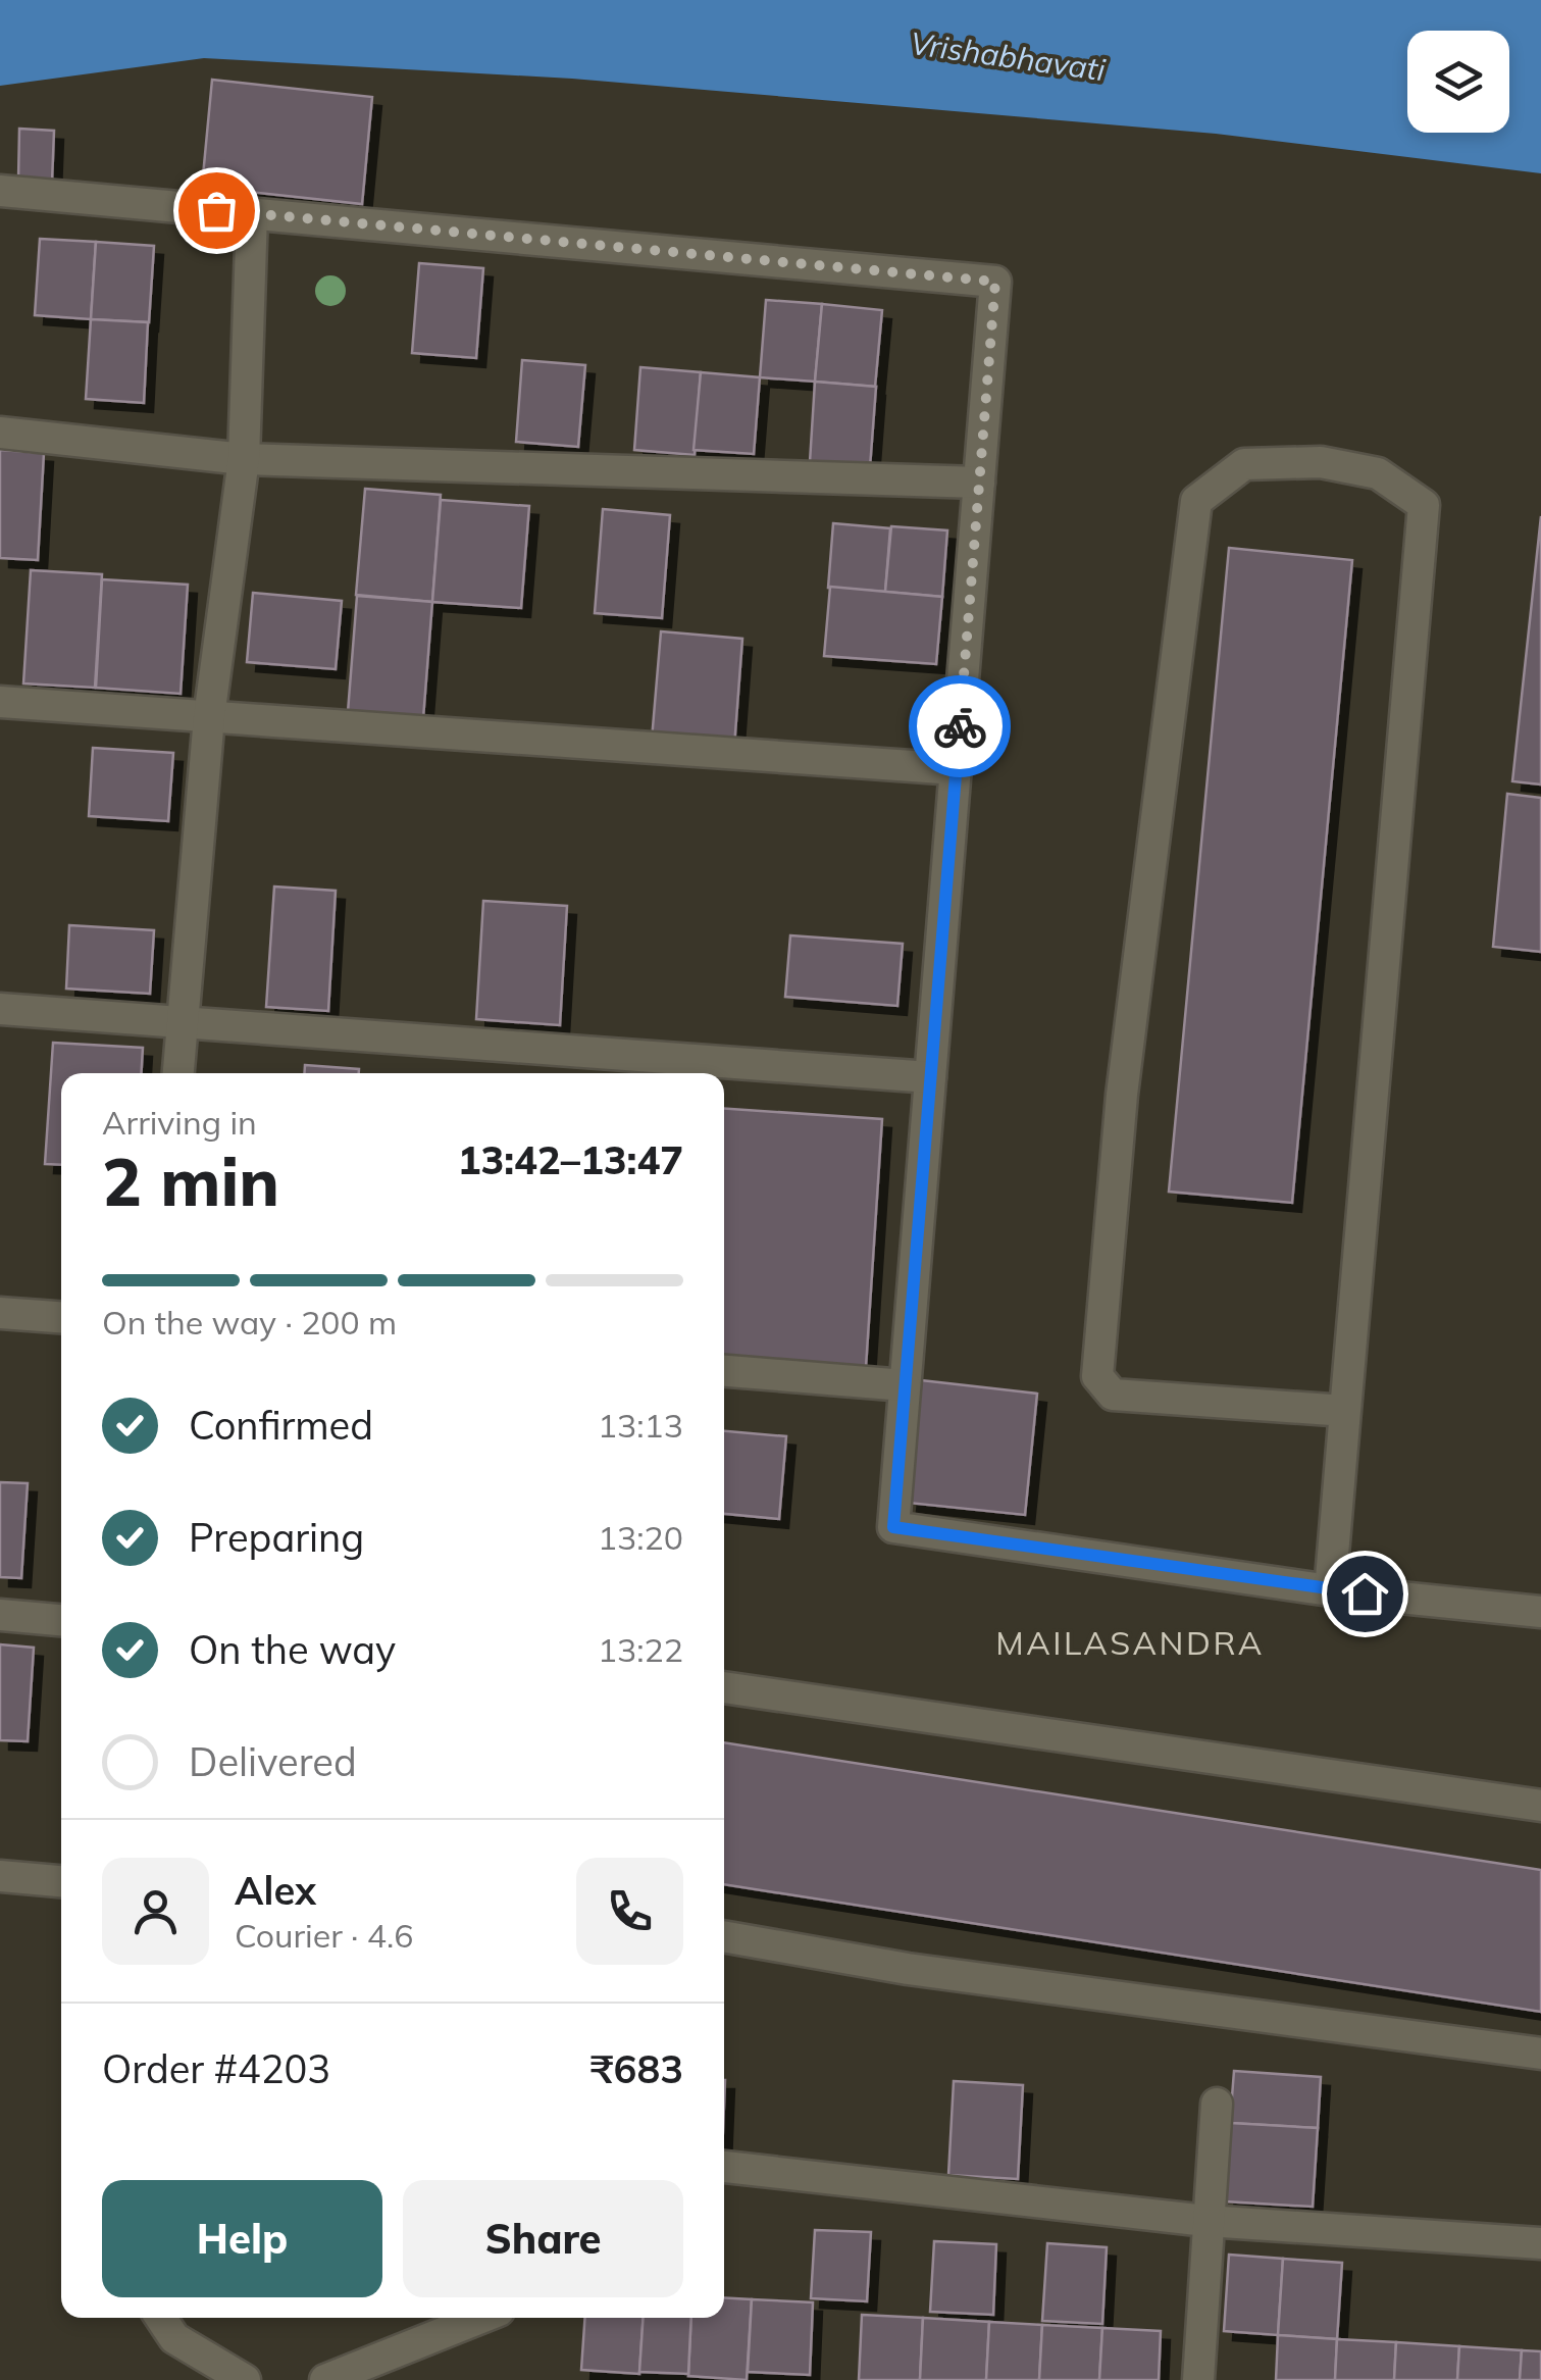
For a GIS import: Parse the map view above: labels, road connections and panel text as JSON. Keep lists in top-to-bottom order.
{
  "districts": ["MAILASANDRA"],
  "water": ["Vrishabhavati"],
  "page": {
    "heading": ["2 min", "Arriving in", "13:42–13:47"],
    "panel": [
      "Alex",
      "Courier · 4.6",
      "Order #4203",
      "₹683"
    ],
    "bar": "On the way · 200 m",
    "list": [
      ["Confirmed", "13:13"],
      ["Preparing", "13:20"],
      ["On the way", "13:22"],
      "Delivered"
    ],
    "buttons": ["Help", "Share"]
  }
}
